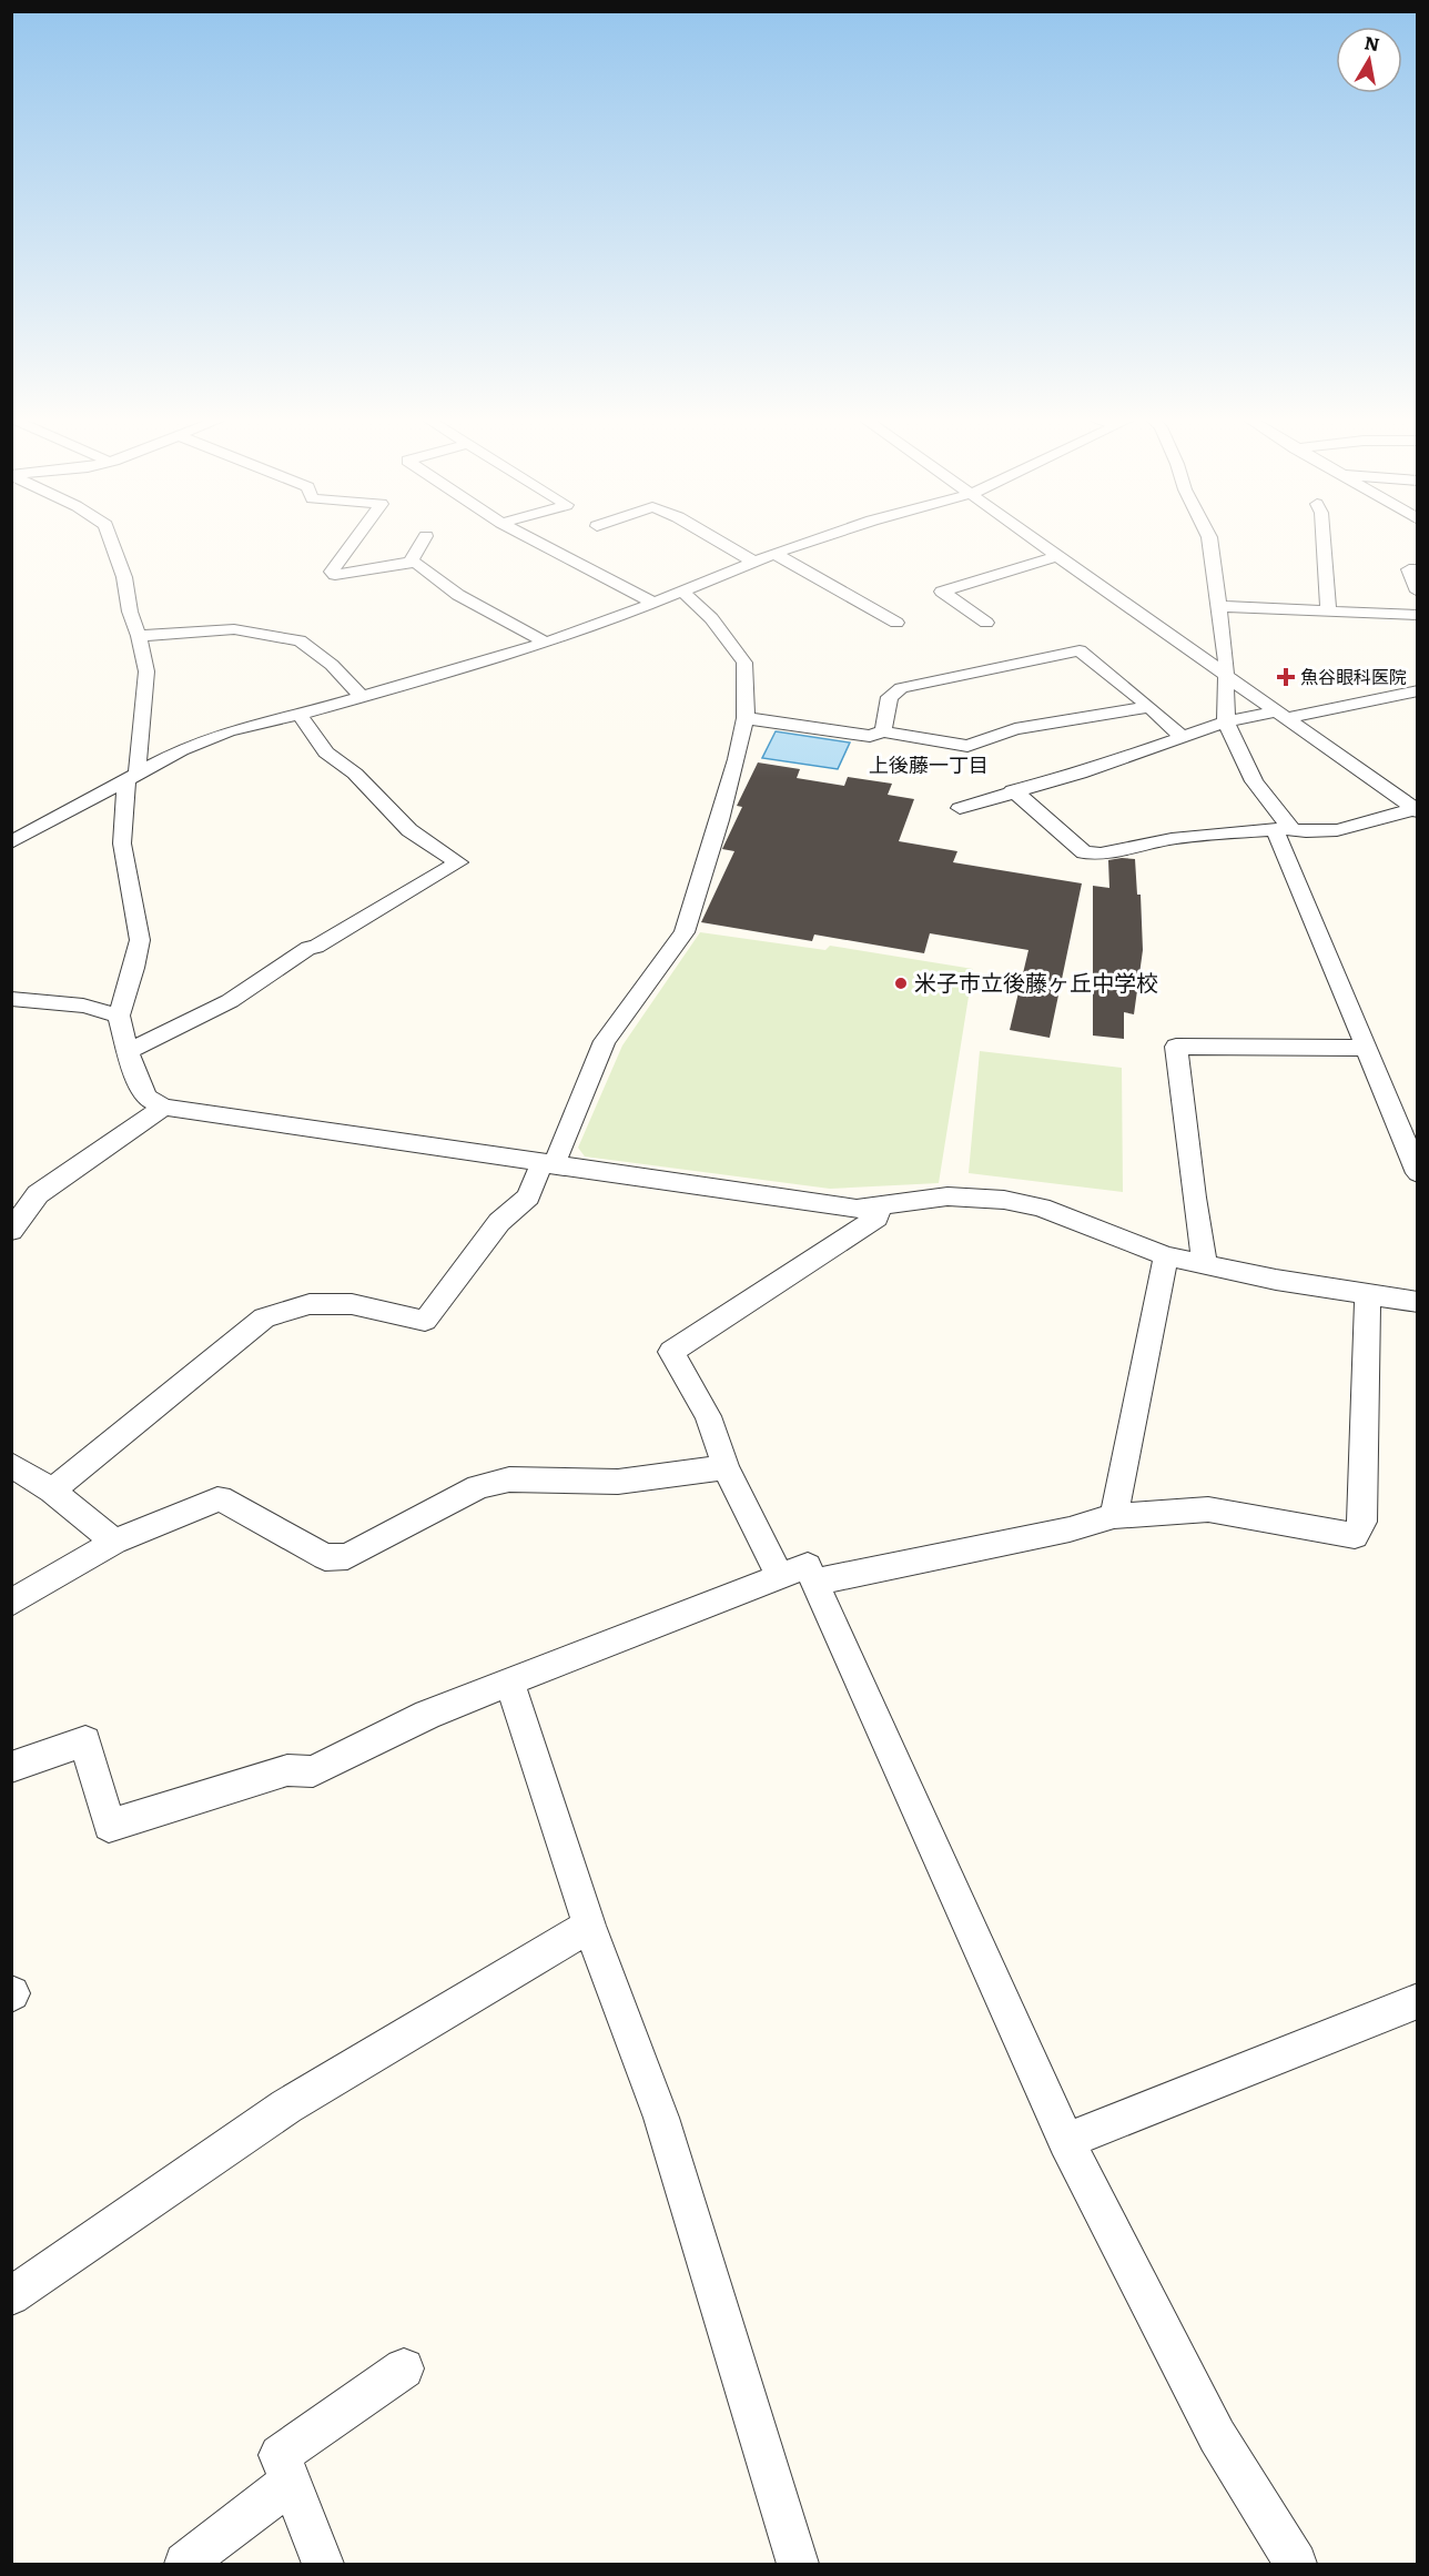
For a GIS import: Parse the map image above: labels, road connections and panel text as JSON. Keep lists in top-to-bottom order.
{
  "districts": ["上後藤一丁目"],
  "places": {
    "health": ["魚谷眼科医院"],
    "other": ["米子市立後藤ヶ丘中学校"]
  },
  "north": "top"
}
